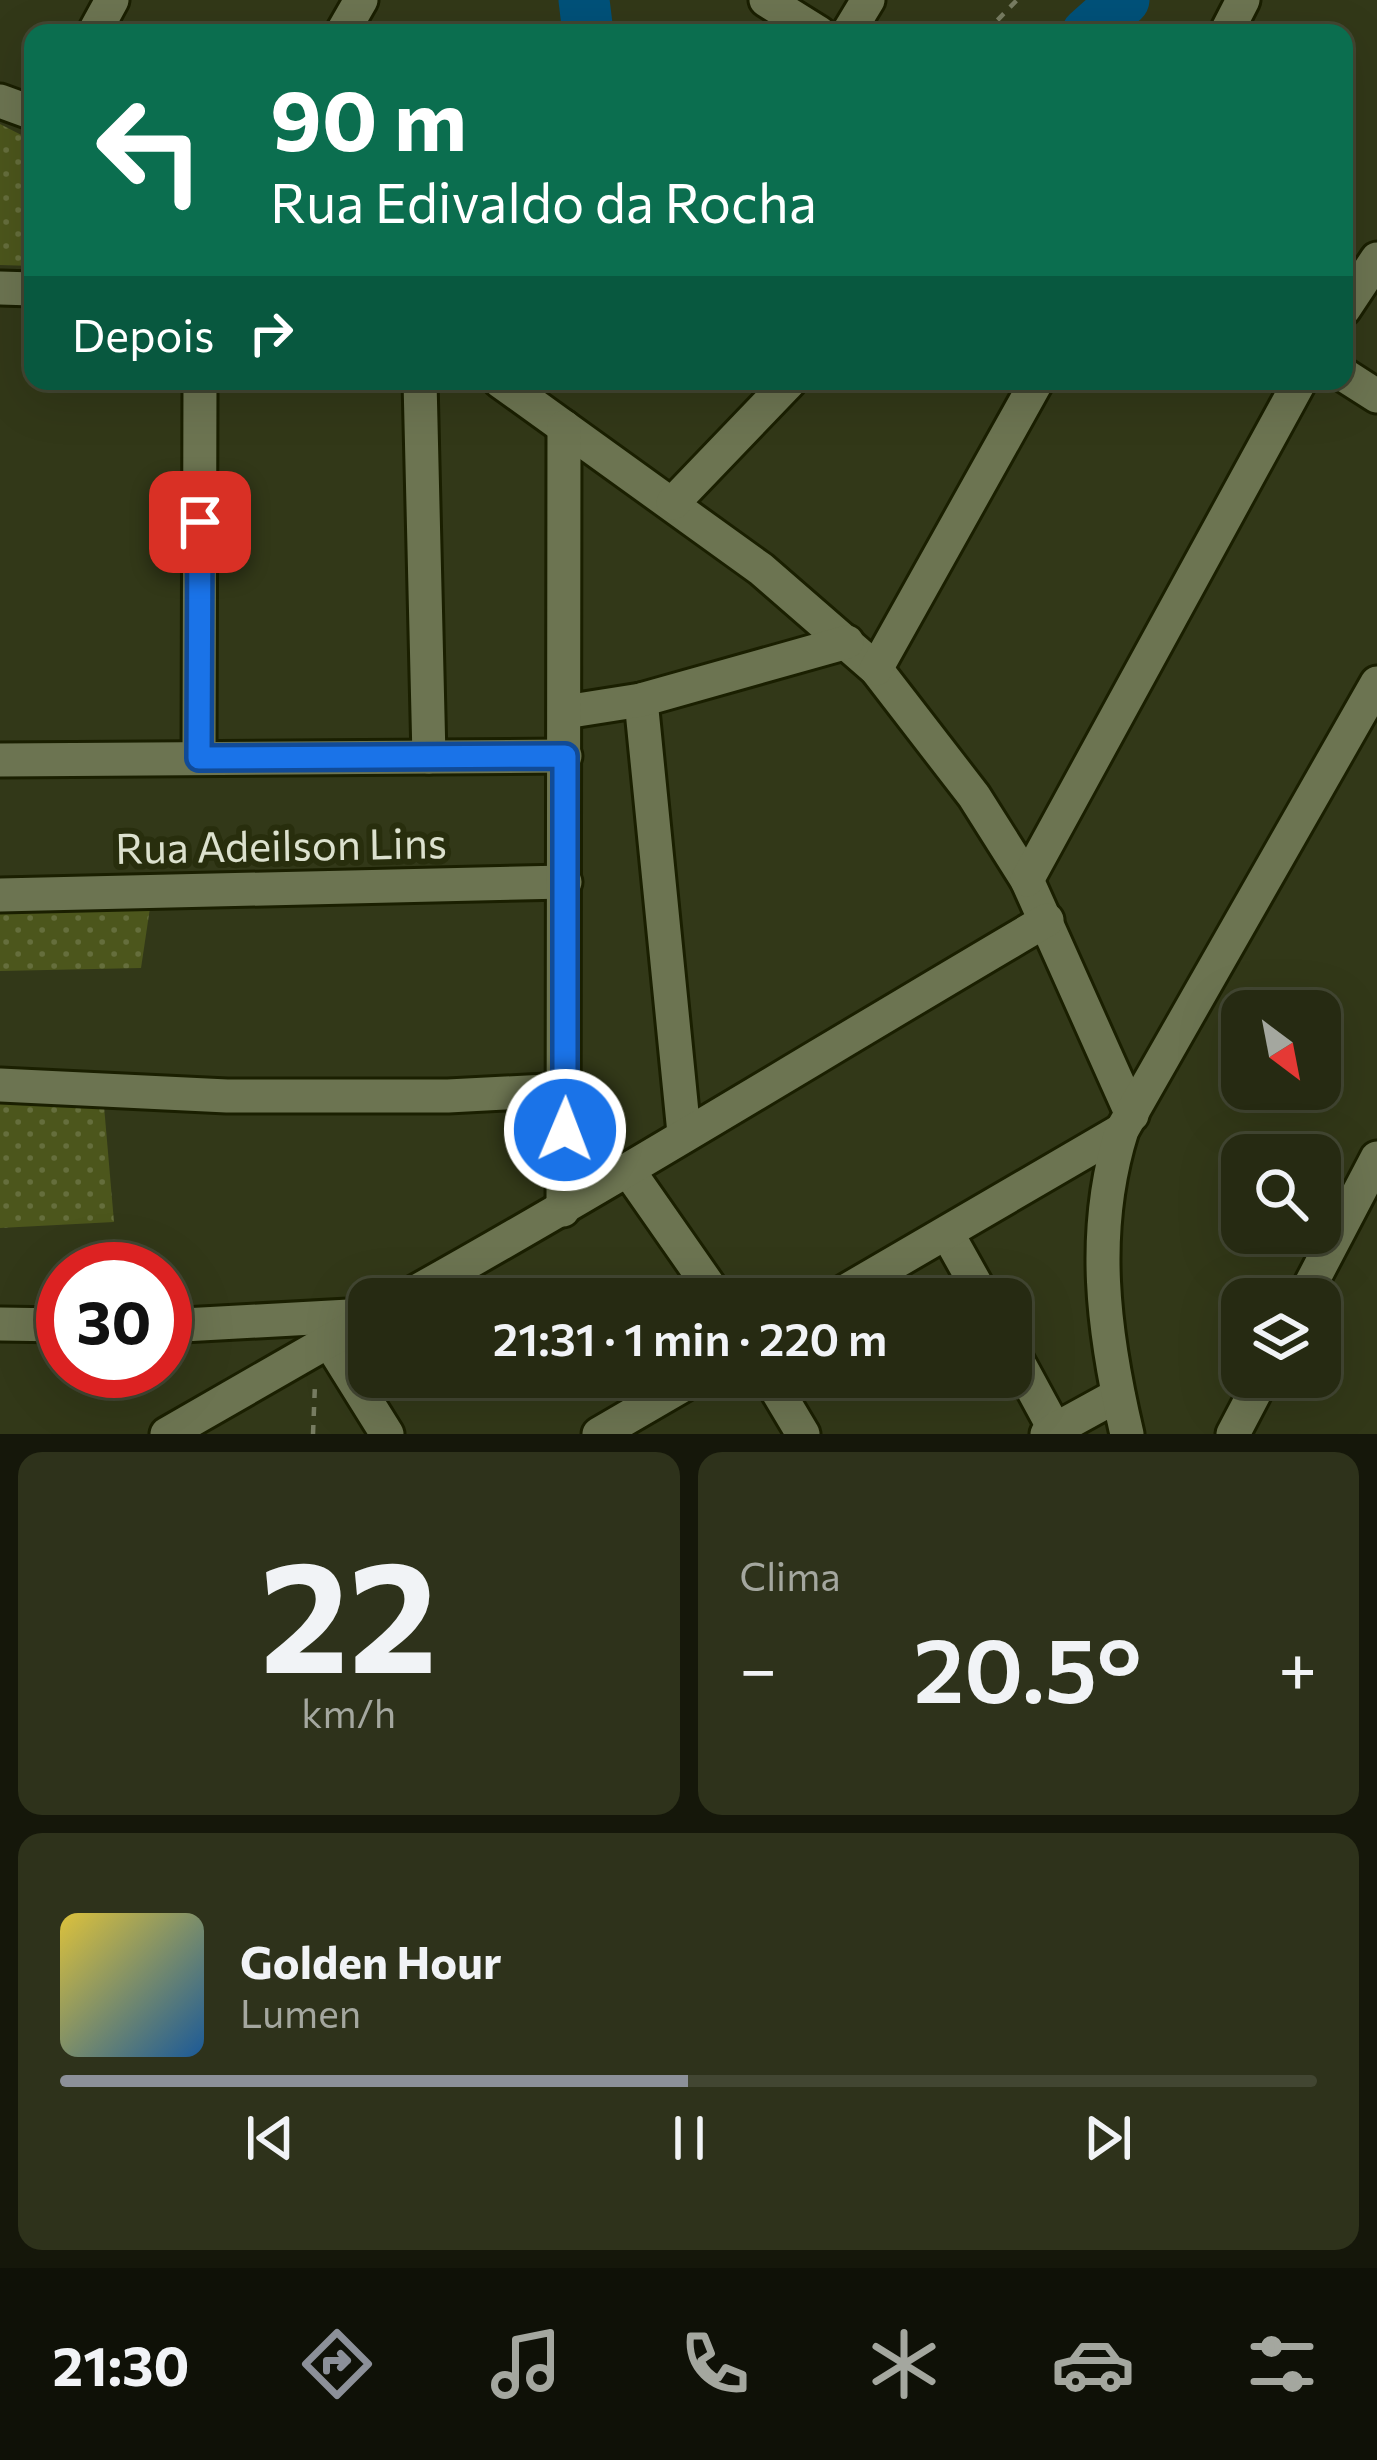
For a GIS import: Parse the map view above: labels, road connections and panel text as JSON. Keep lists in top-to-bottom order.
{
  "streets": {
    "street": ["Rua Adeilson Lins"]
  },
  "north": "bottom right",
  "page": {
    "turn": ["90 m", "Rua Edivaldo da Rocha"],
    "then": "Depois",
    "limit": "30",
    "trip": "21:31 · 1 min · 220 m",
    "tile": [
      ["22", "km/h"],
      "Clima"
    ],
    "heat": ["−", "20.5°", "+"],
    "song": ["Golden Hour", "Lumen"],
    "tabs": "21:30"
  }
}
